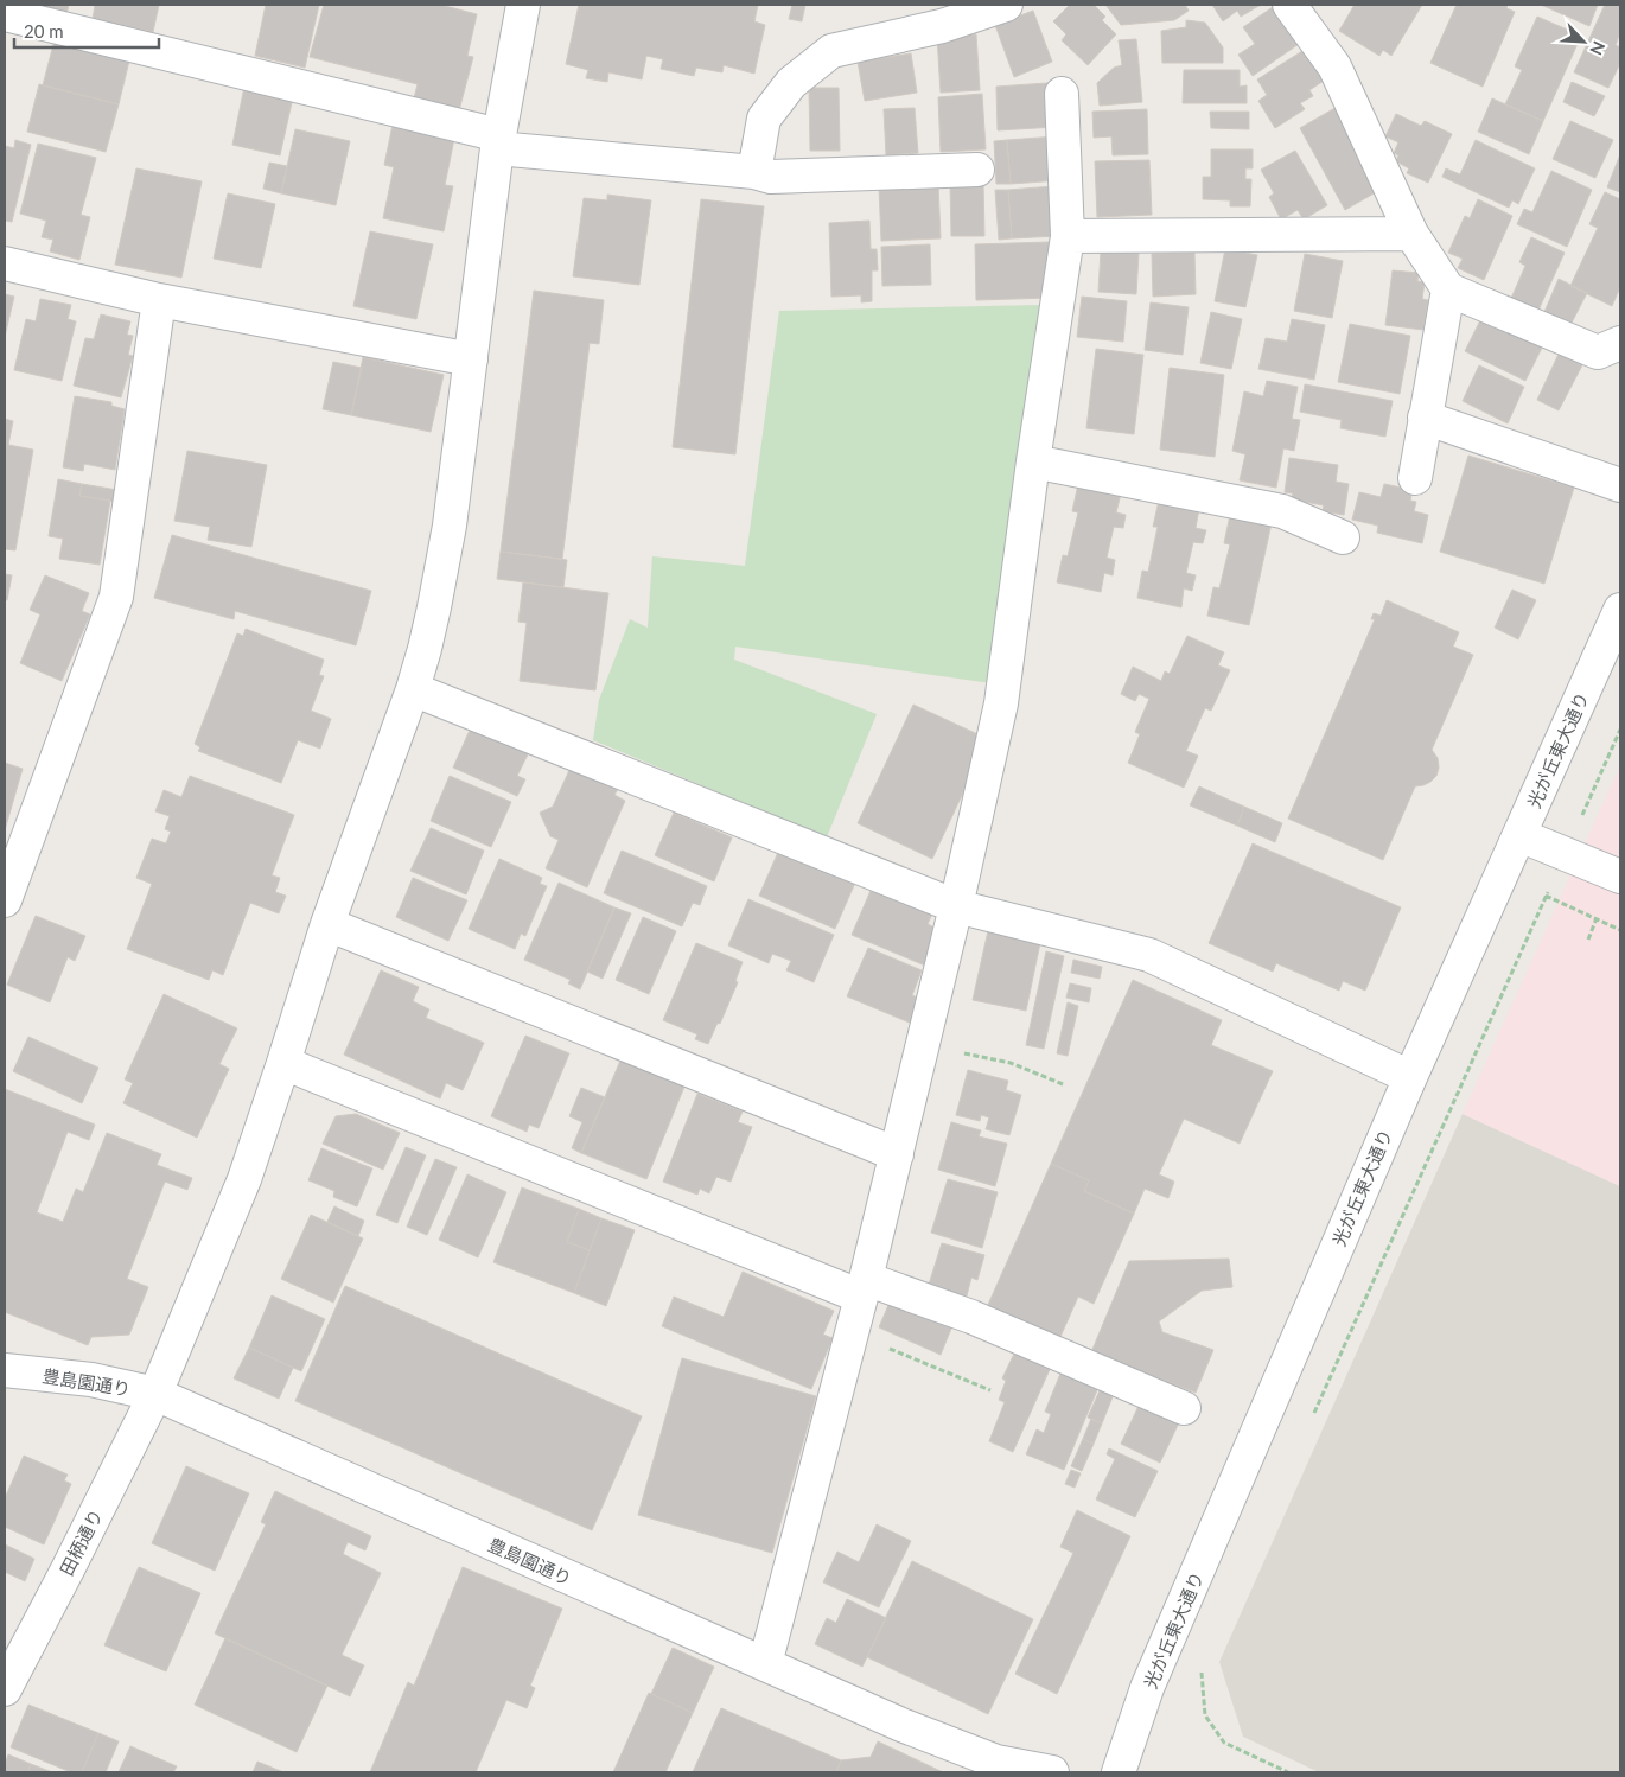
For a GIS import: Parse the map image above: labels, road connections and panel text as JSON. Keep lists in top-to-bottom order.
{
  "streets": {
    "street": ["光が丘東大通り", "豊島園通り", "田柄通り"]
  },
  "crossings": [
    ["豊島園通り", "田柄通り"]
  ],
  "scale_bar": "20 m",
  "north": "bottom right"
}
